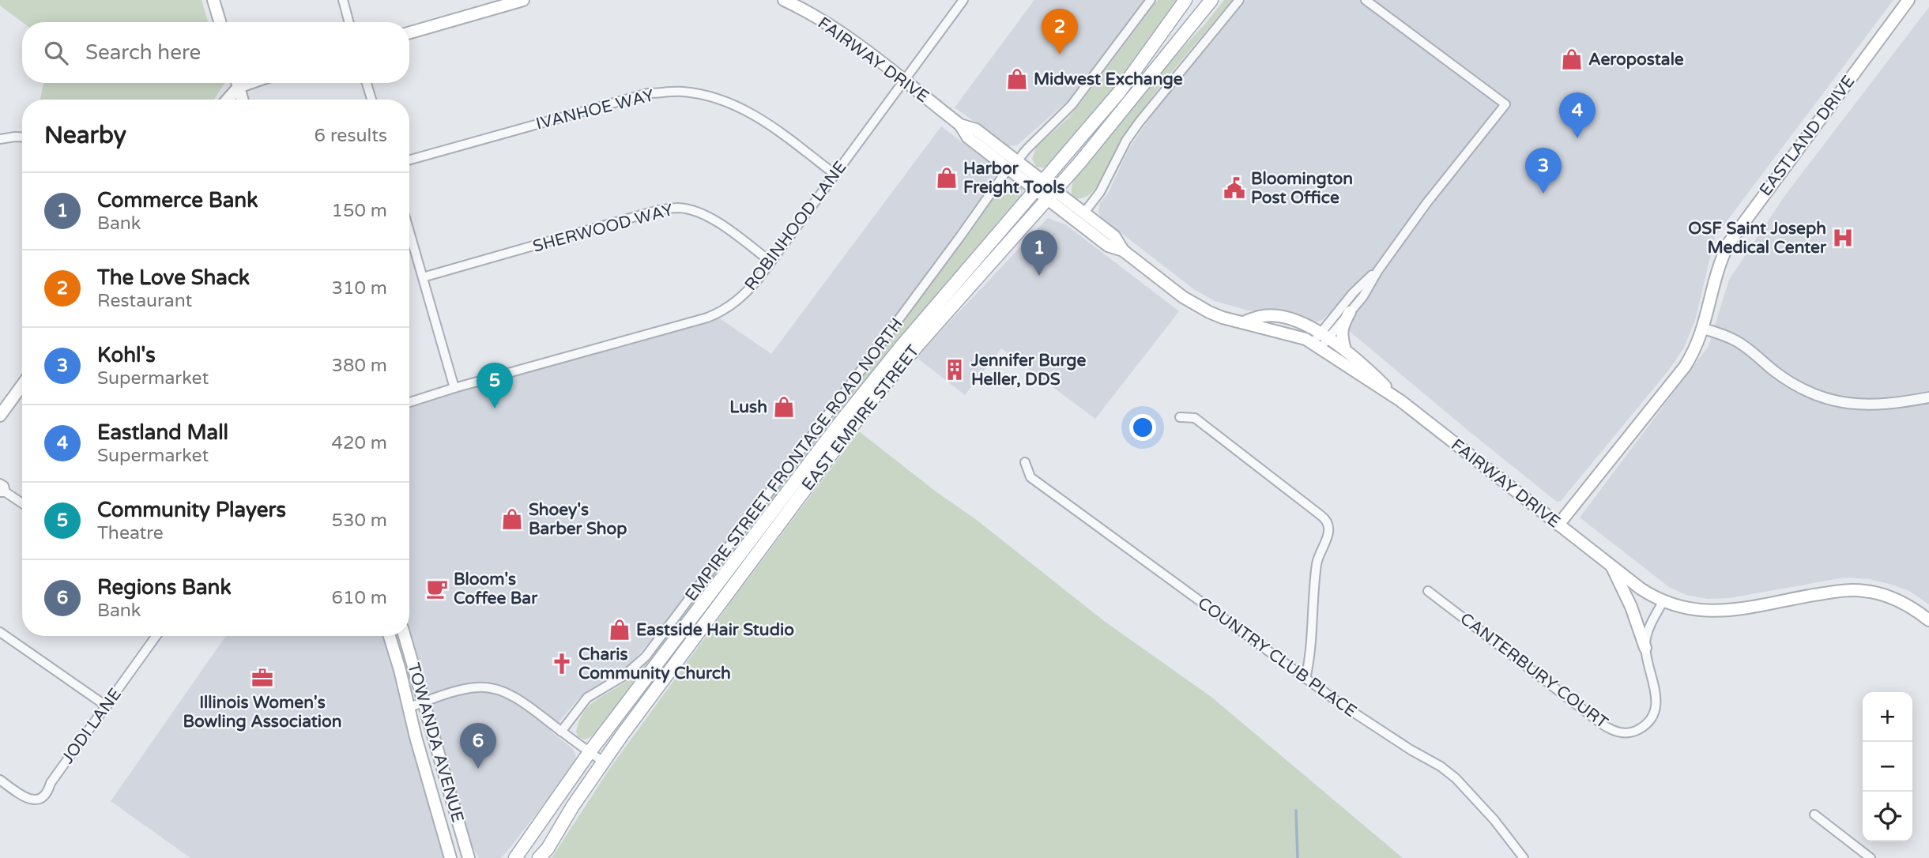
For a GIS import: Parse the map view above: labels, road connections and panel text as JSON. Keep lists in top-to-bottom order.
{
  "streets": {
    "main road": [
      "FAIRWAY DRIVE",
      "EASTLAND DRIVE",
      "EAST EMPIRE STREET",
      "TOWANDA AVENUE"
    ],
    "street": [
      "IVANHOE WAY",
      "ROBINHOOD LANE",
      "SHERWOOD WAY",
      "EMPIRE STREET FRONTAGE ROAD NORTH",
      "COUNTRY CLUB PLACE",
      "CANTERBURY COURT",
      "JODI LANE"
    ]
  },
  "crossings": [
    ["FAIRWAY DRIVE", "EASTLAND DRIVE"],
    ["FAIRWAY DRIVE", "ROBINHOOD LANE"],
    ["FAIRWAY DRIVE", "EAST EMPIRE STREET"],
    ["FAIRWAY DRIVE", "EMPIRE STREET FRONTAGE ROAD NORTH"],
    ["FAIRWAY DRIVE", "CANTERBURY COURT"],
    ["IVANHOE WAY", "ROBINHOOD LANE"],
    ["ROBINHOOD LANE", "SHERWOOD WAY"]
  ],
  "places": {
    "shop": [
      "Aeropostale",
      "Midwest Exchange",
      "Harbor Freight Tools",
      "Lush",
      "Shoey's Barber Shop",
      "Eastside Hair Studio"
    ],
    "public building": ["Bloomington Post Office"],
    "hospital": ["OSF Saint Joseph Medical Center"],
    "building": ["Jennifer Burge Heller, DDS"],
    "cafe": ["Bloom's Coffee Bar"],
    "church": ["Charis Community Church"],
    "office": ["Illinois Women's Bowling Association"]
  },
  "page": {
    "pins": [
      "2",
      "4",
      "3",
      "1",
      "5",
      "6"
    ],
    "search": "Search here",
    "heading": ["Nearby", "6 results"],
    "list": [
      {
        "mark": "1",
        "name": "Commerce Bank",
        "note": "Bank",
        "value": "150 m"
      },
      {
        "mark": "2",
        "name": "The Love Shack",
        "note": "Restaurant",
        "value": "310 m"
      },
      {
        "mark": "3",
        "name": "Kohl's",
        "note": "Supermarket",
        "value": "380 m"
      },
      {
        "mark": "4",
        "name": "Eastland Mall",
        "note": "Supermarket",
        "value": "420 m"
      },
      {
        "mark": "5",
        "name": "Community Players",
        "note": "Theatre",
        "value": "530 m"
      },
      {
        "mark": "6",
        "name": "Regions Bank",
        "note": "Bank",
        "value": "610 m"
      }
    ],
    "map_buttons": ["+", "−"]
  }
}
